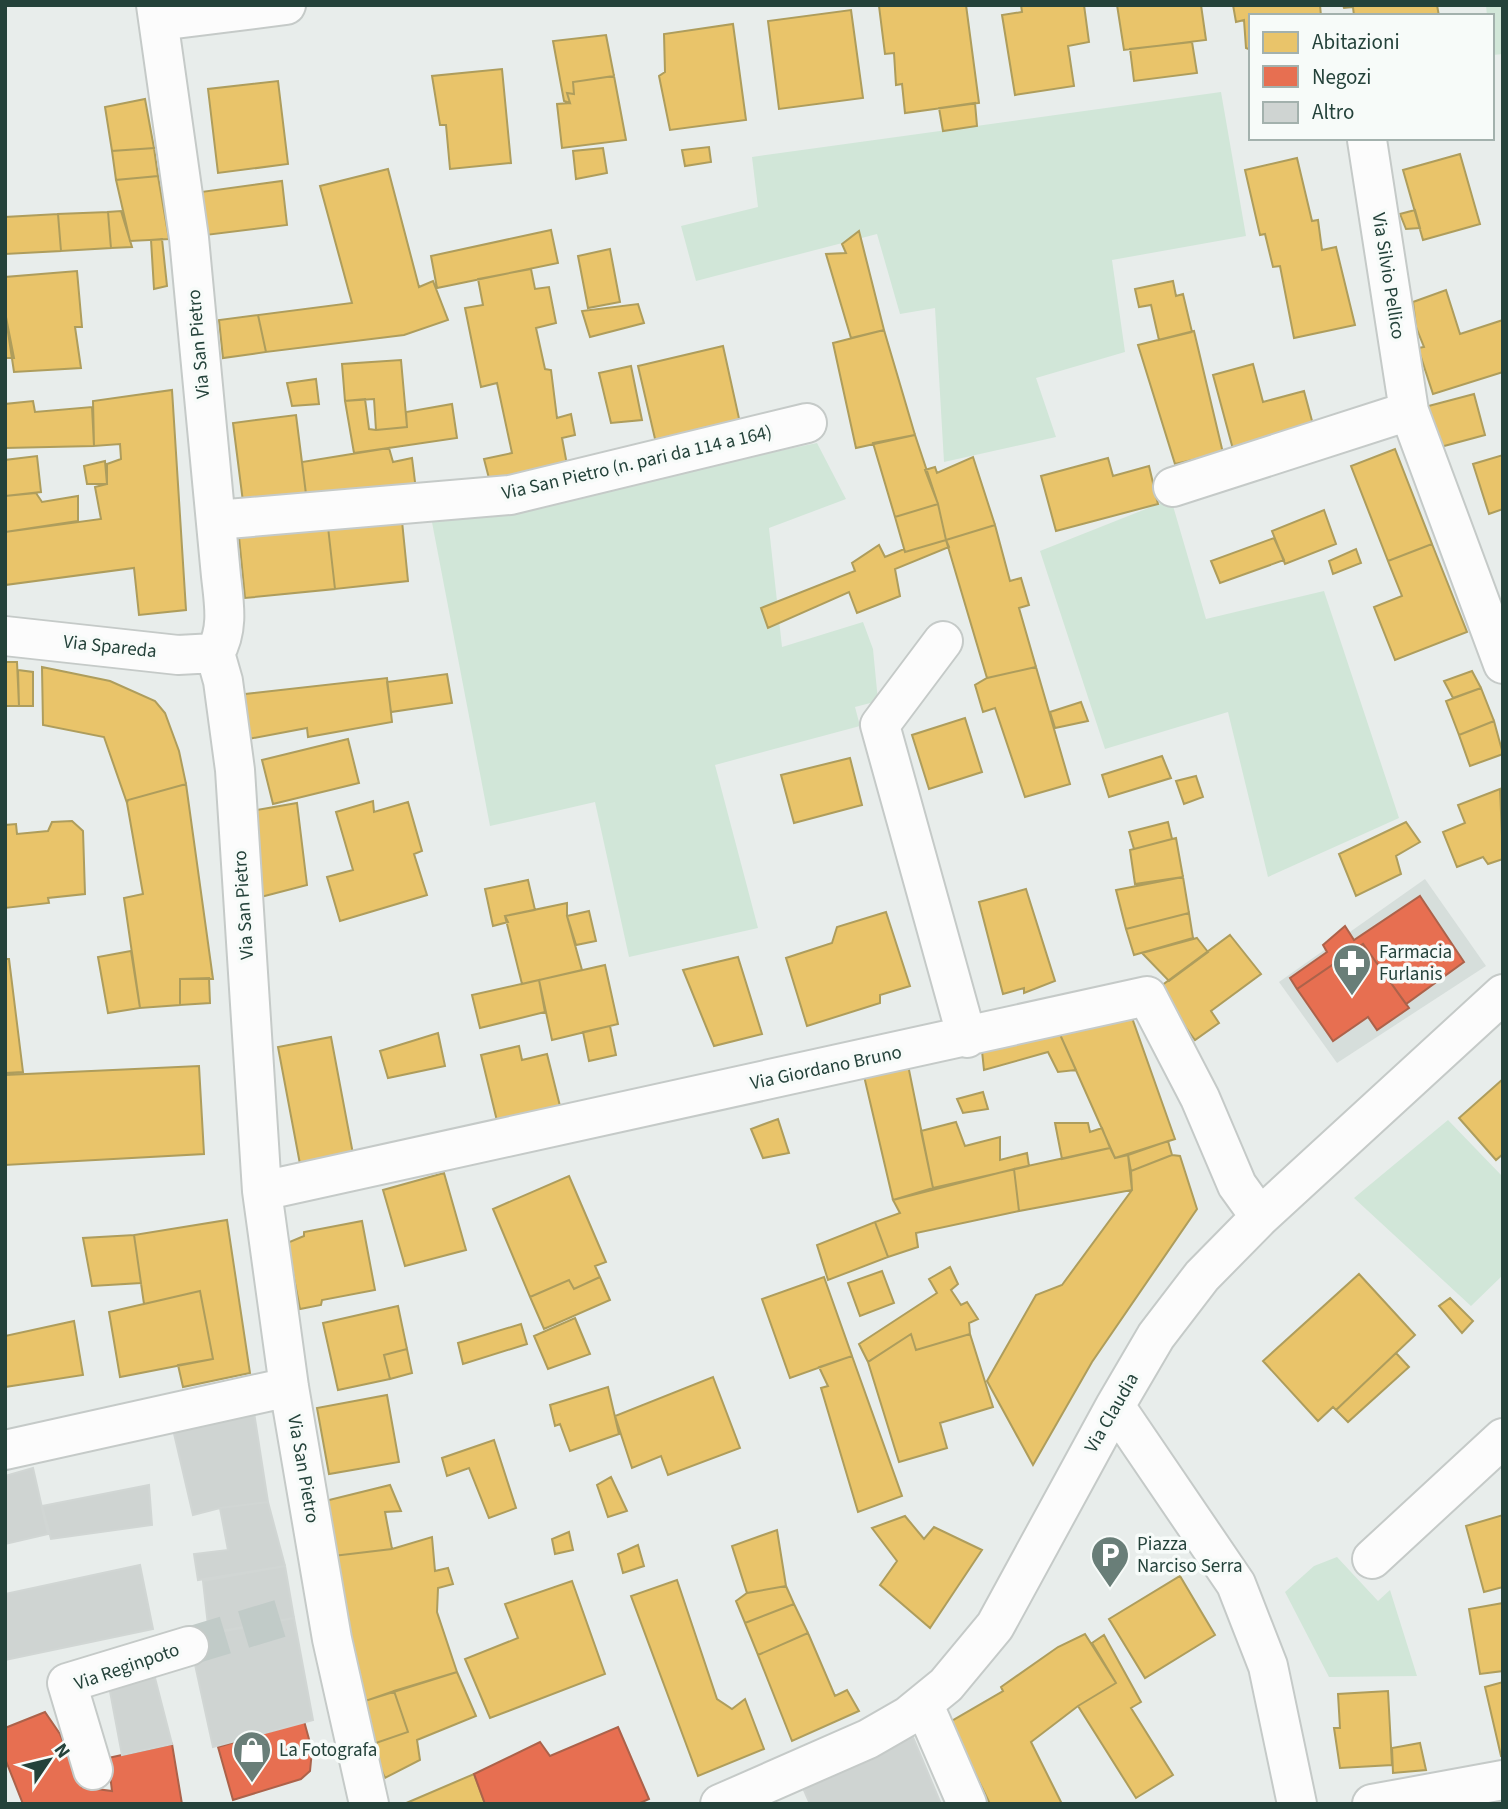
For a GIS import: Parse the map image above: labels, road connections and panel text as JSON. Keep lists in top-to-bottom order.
{
  "streets": {
    "street": [
      "Via Silvio Pellico",
      "Via San Pietro",
      "Via San Pietro (n. pari da 114 a 164)",
      "Via Spareda",
      "Via Giordano Bruno",
      "Via Claudia",
      "Via Reginpoto"
    ]
  },
  "crossings": [
    ["Via San Pietro", "Via San Pietro (n. pari da 114 a 164)"],
    ["Via San Pietro", "Via Spareda"],
    ["Via San Pietro", "Via Giordano Bruno"],
    ["Via Giordano Bruno", "Via Claudia"]
  ],
  "places": {
    "pharmacy": ["Farmacia Furlanis"],
    "parking": ["Piazza Narciso Serra"],
    "shop": ["La Fotografa"]
  },
  "legend": ["Abitazioni", "Negozi", "Altro"],
  "north": "top right"
}
